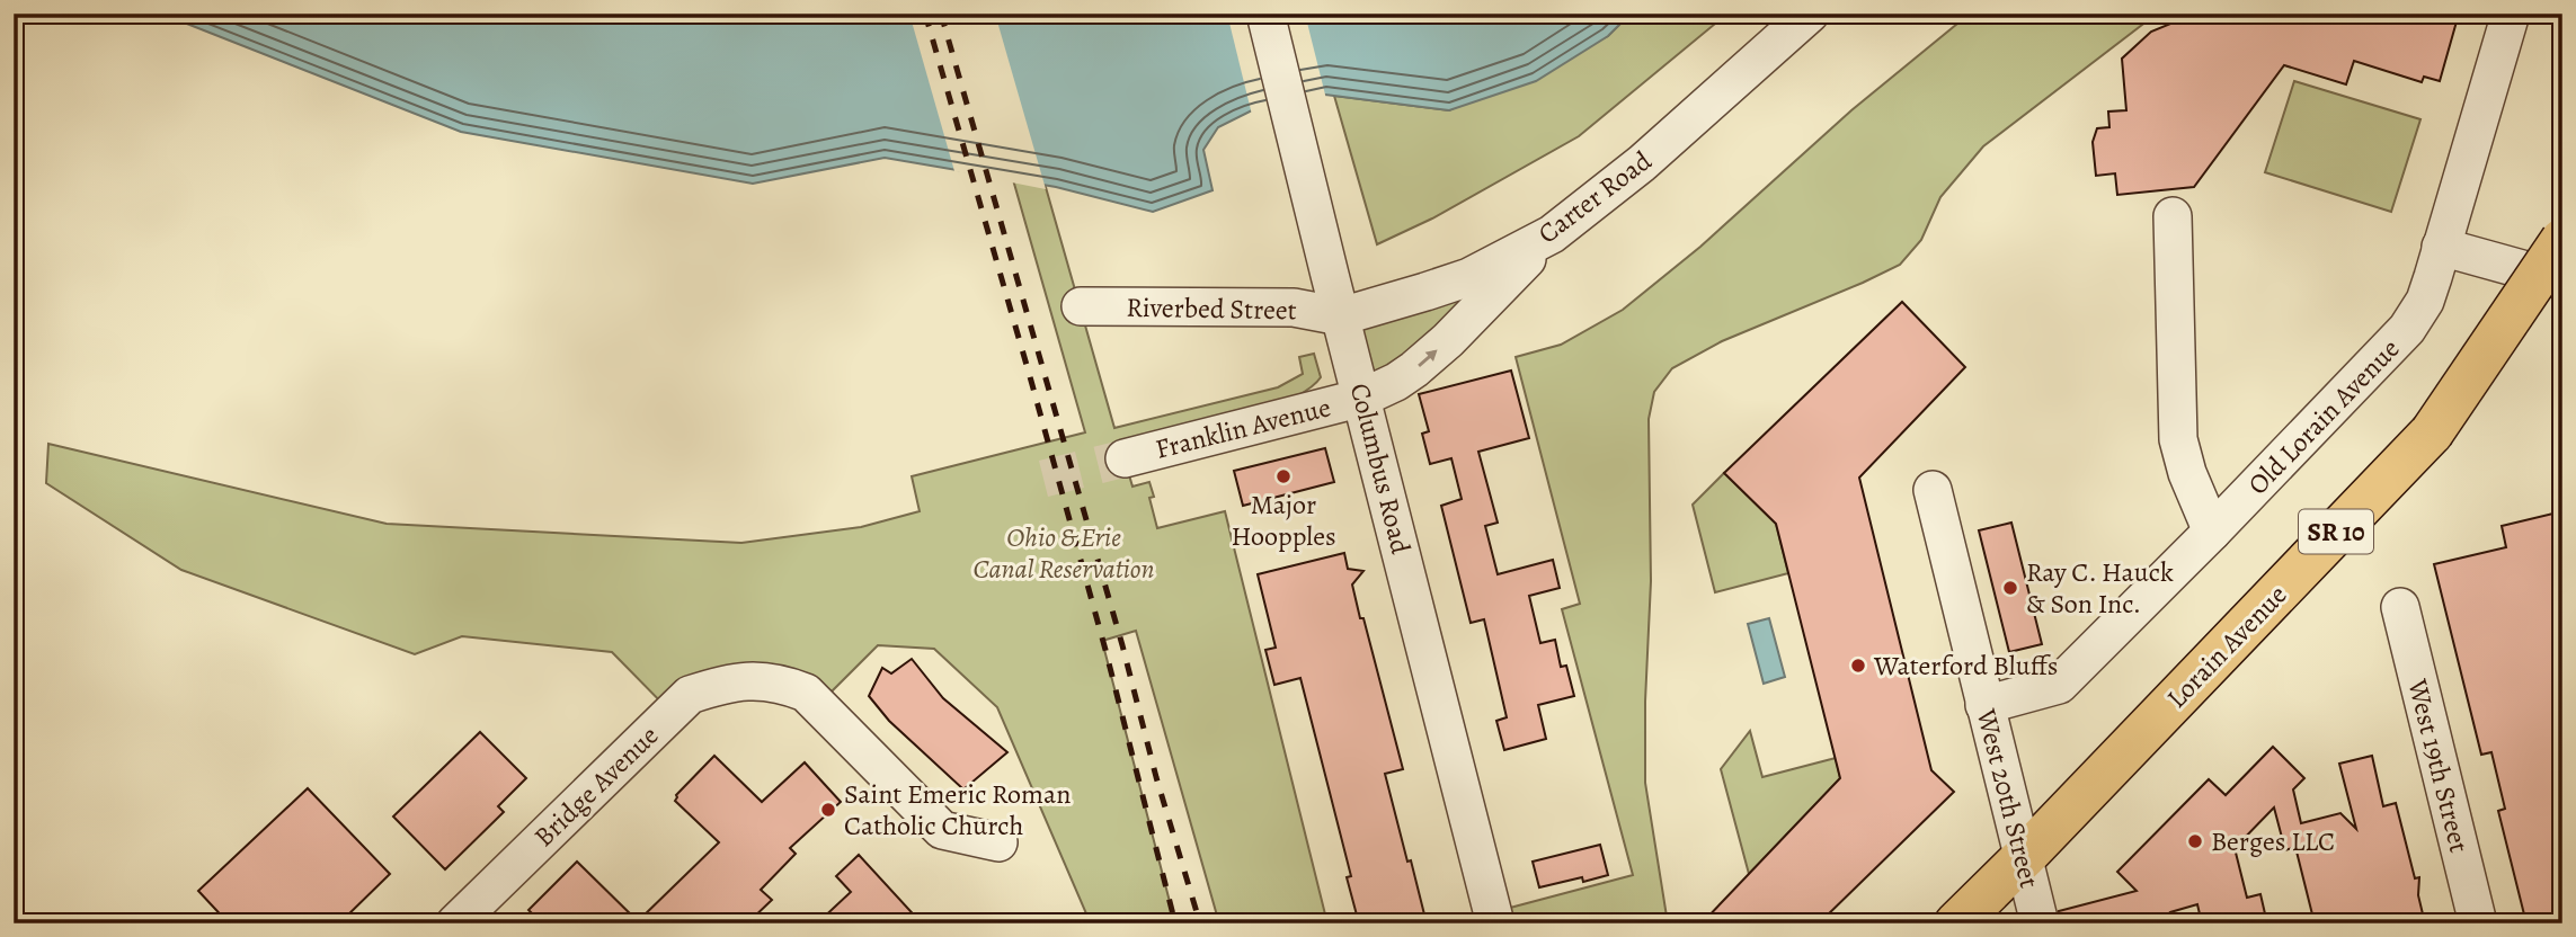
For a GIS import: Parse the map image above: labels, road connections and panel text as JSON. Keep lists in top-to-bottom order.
{
  "streets": {
    "main road": ["SR 10", "Lorain Avenue"],
    "street": [
      "Carter Road",
      "Riverbed Street",
      "Old Lorain Avenue",
      "Franklin Avenue",
      "Columbus Road",
      "West 19th Street",
      "Bridge Avenue",
      "West 20th Street"
    ]
  },
  "crossings": [
    ["Carter Road", "Riverbed Street"],
    ["Carter Road", "Franklin Avenue"],
    ["Carter Road", "Columbus Road"],
    ["Riverbed Street", "Columbus Road"],
    ["Old Lorain Avenue", "West 20th Street"],
    ["Franklin Avenue", "Columbus Road"],
    ["Lorain Avenue", "West 20th Street"]
  ],
  "one_way": ["Franklin Avenue"],
  "parks": ["Ohio & Erie Canal Reservation"],
  "places": [
    "Major Hoopples",
    "Ray C. Hauck & Son Inc.",
    "Waterford Bluffs",
    "Saint Emeric Roman Catholic Church",
    "Berges LLC"
  ]
}
